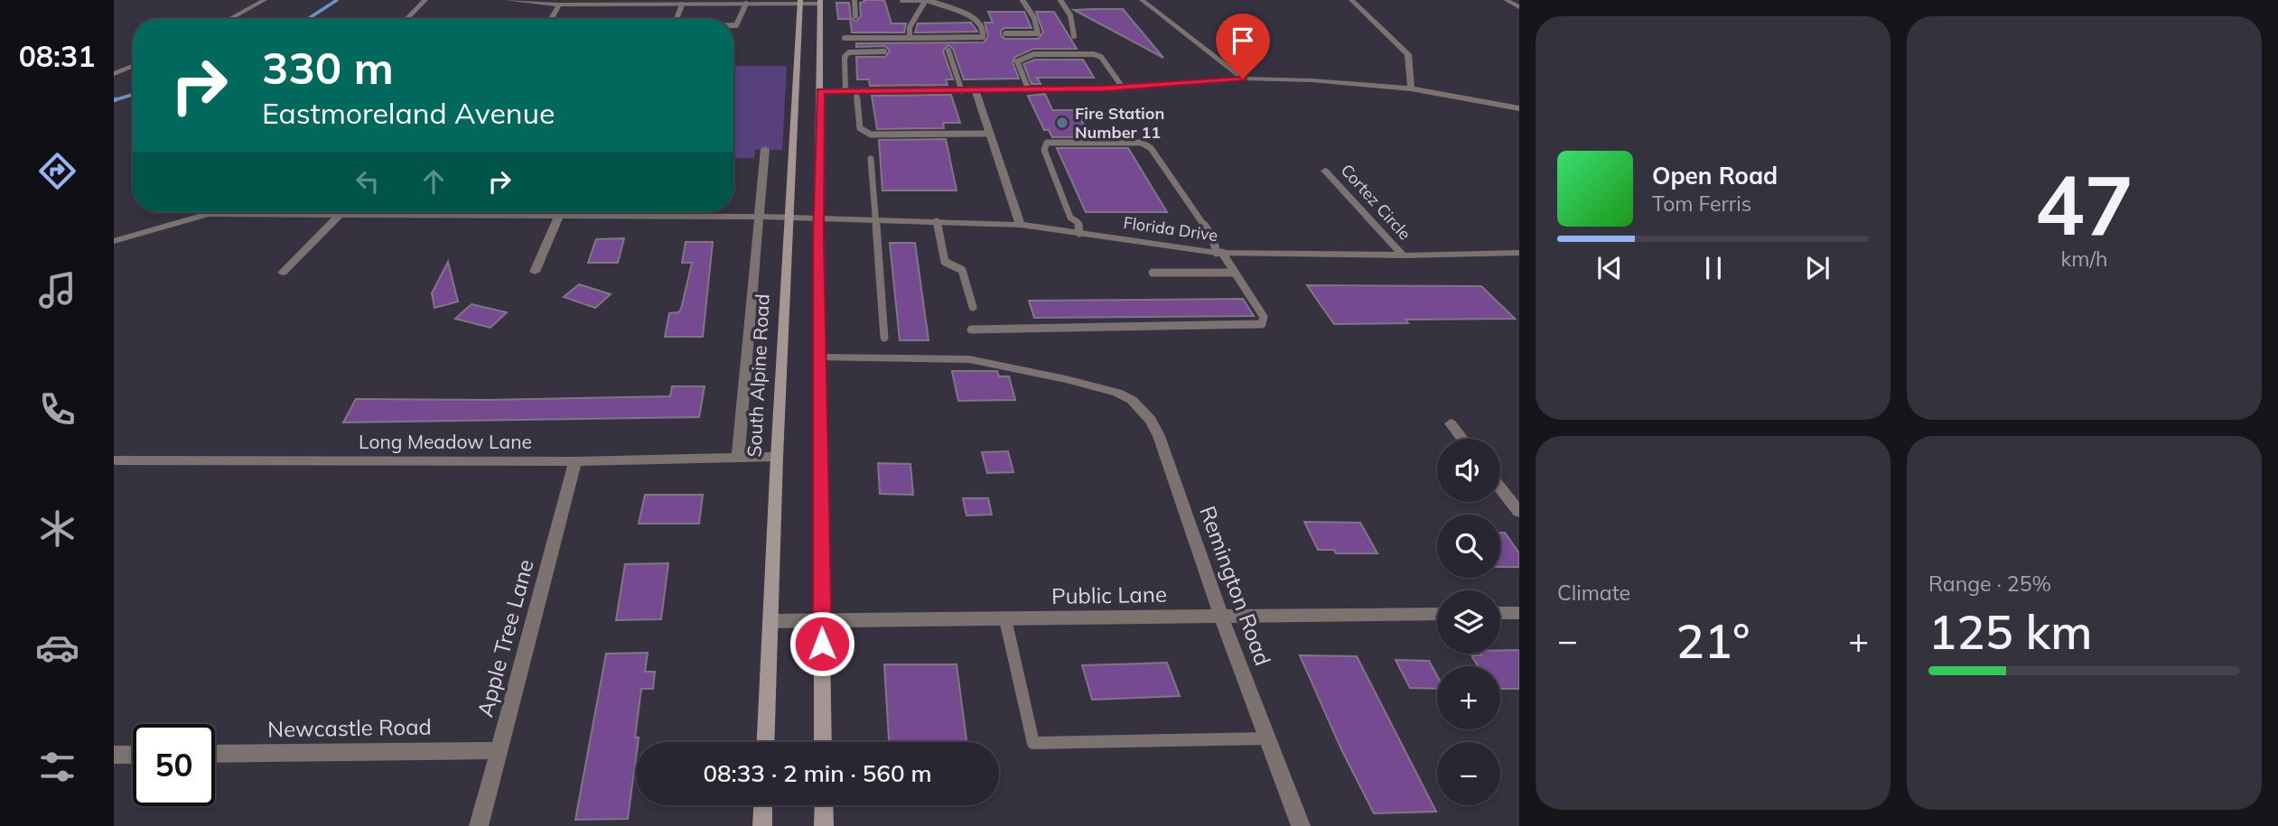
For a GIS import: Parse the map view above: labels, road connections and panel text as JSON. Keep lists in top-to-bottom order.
{
  "streets": {
    "main road": ["South Alpine Road"],
    "street": [
      "Cortez Circle",
      "Florida Drive",
      "Long Meadow Lane",
      "Remington Road",
      "Public Lane",
      "Apple Tree Lane",
      "Newcastle Road"
    ]
  },
  "crossings": [
    ["Cortez Circle", "Florida Drive"],
    ["Florida Drive", "South Alpine Road"],
    ["South Alpine Road", "Long Meadow Lane"],
    ["South Alpine Road", "Public Lane"],
    ["Long Meadow Lane", "Apple Tree Lane"],
    ["Remington Road", "Public Lane"],
    ["Apple Tree Lane", "Newcastle Road"]
  ],
  "places": ["Fire Station Number 11"],
  "page": {
    "tabs": "08:31",
    "tile": [
      ["47", "km/h"],
      "Climate",
      ["Range · 25%", "125 km"]
    ],
    "turn": ["330 m", "Eastmoreland Avenue"],
    "song": ["Open Road", "Tom Ferris"],
    "map_buttons": ["+", "−"],
    "heat": ["−", "21°", "+"],
    "limit": "50",
    "trip": "08:33 · 2 min · 560 m"
  }
}
